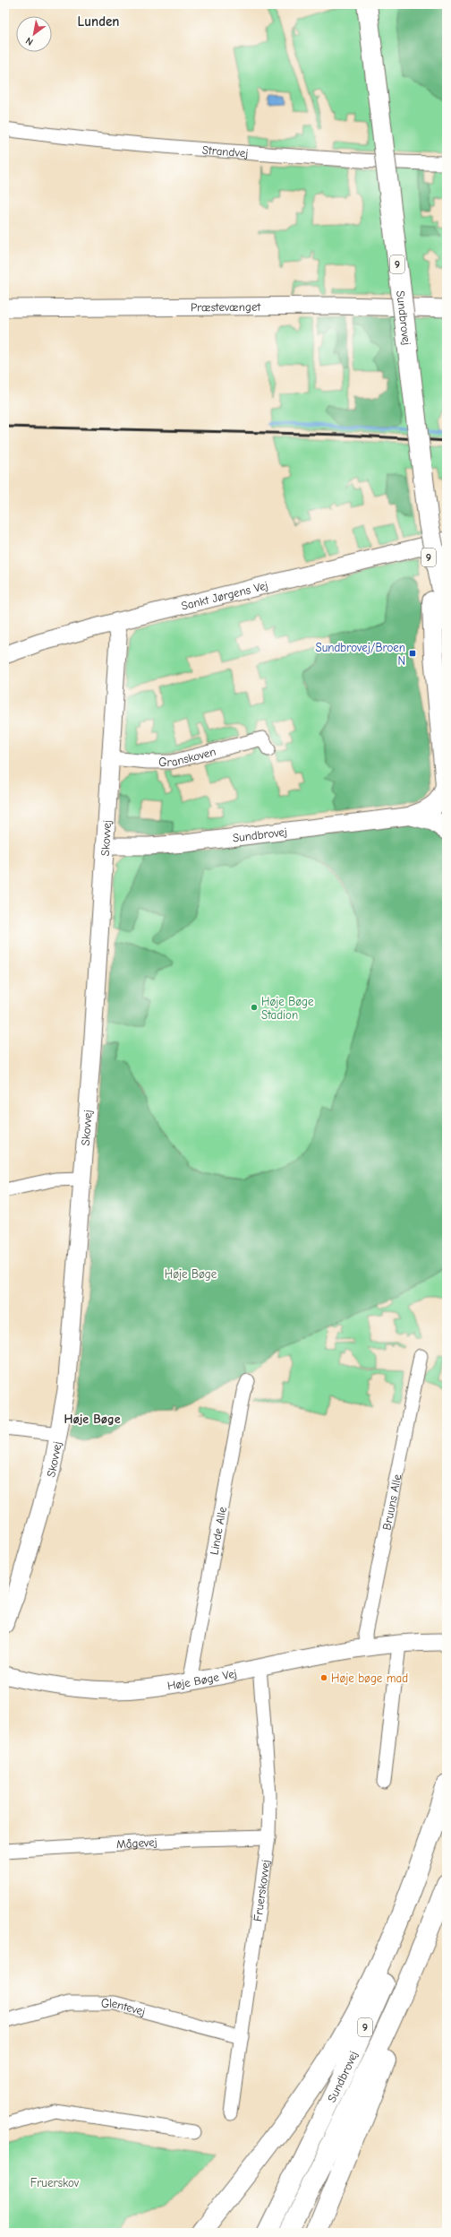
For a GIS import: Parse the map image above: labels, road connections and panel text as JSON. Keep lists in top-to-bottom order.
{
  "streets": {
    "main road": ["9", "Sundbrovej"],
    "street": [
      "Strandvej",
      "Præstevænget",
      "Sankt Jørgens Vej",
      "Granskoven",
      "Skovvej",
      "Bruuns Alle",
      "Linde Alle",
      "Høje Bøge Vej",
      "Mågevej",
      "Fruerskovvej",
      "Glentevej"
    ]
  },
  "crossings": [
    ["Sundbrovej", "Skovvej"],
    ["Sankt Jørgens Vej", "Skovvej"],
    ["Granskoven", "Skovvej"],
    ["Bruuns Alle", "Høje Bøge Vej"],
    ["Linde Alle", "Høje Bøge Vej"],
    ["Høje Bøge Vej", "Fruerskovvej"],
    ["Mågevej", "Fruerskovvej"],
    ["Fruerskovvej", "Glentevej"]
  ],
  "districts": ["Lunden", "Høje Bøge"],
  "parks": ["Høje Bøge", "Fruerskov"],
  "places": {
    "transit": ["Sundbrovej/Broen N"],
    "other": ["Høje Bøge Stadion", "Høje bøge mad"]
  },
  "north": "bottom left"
}
